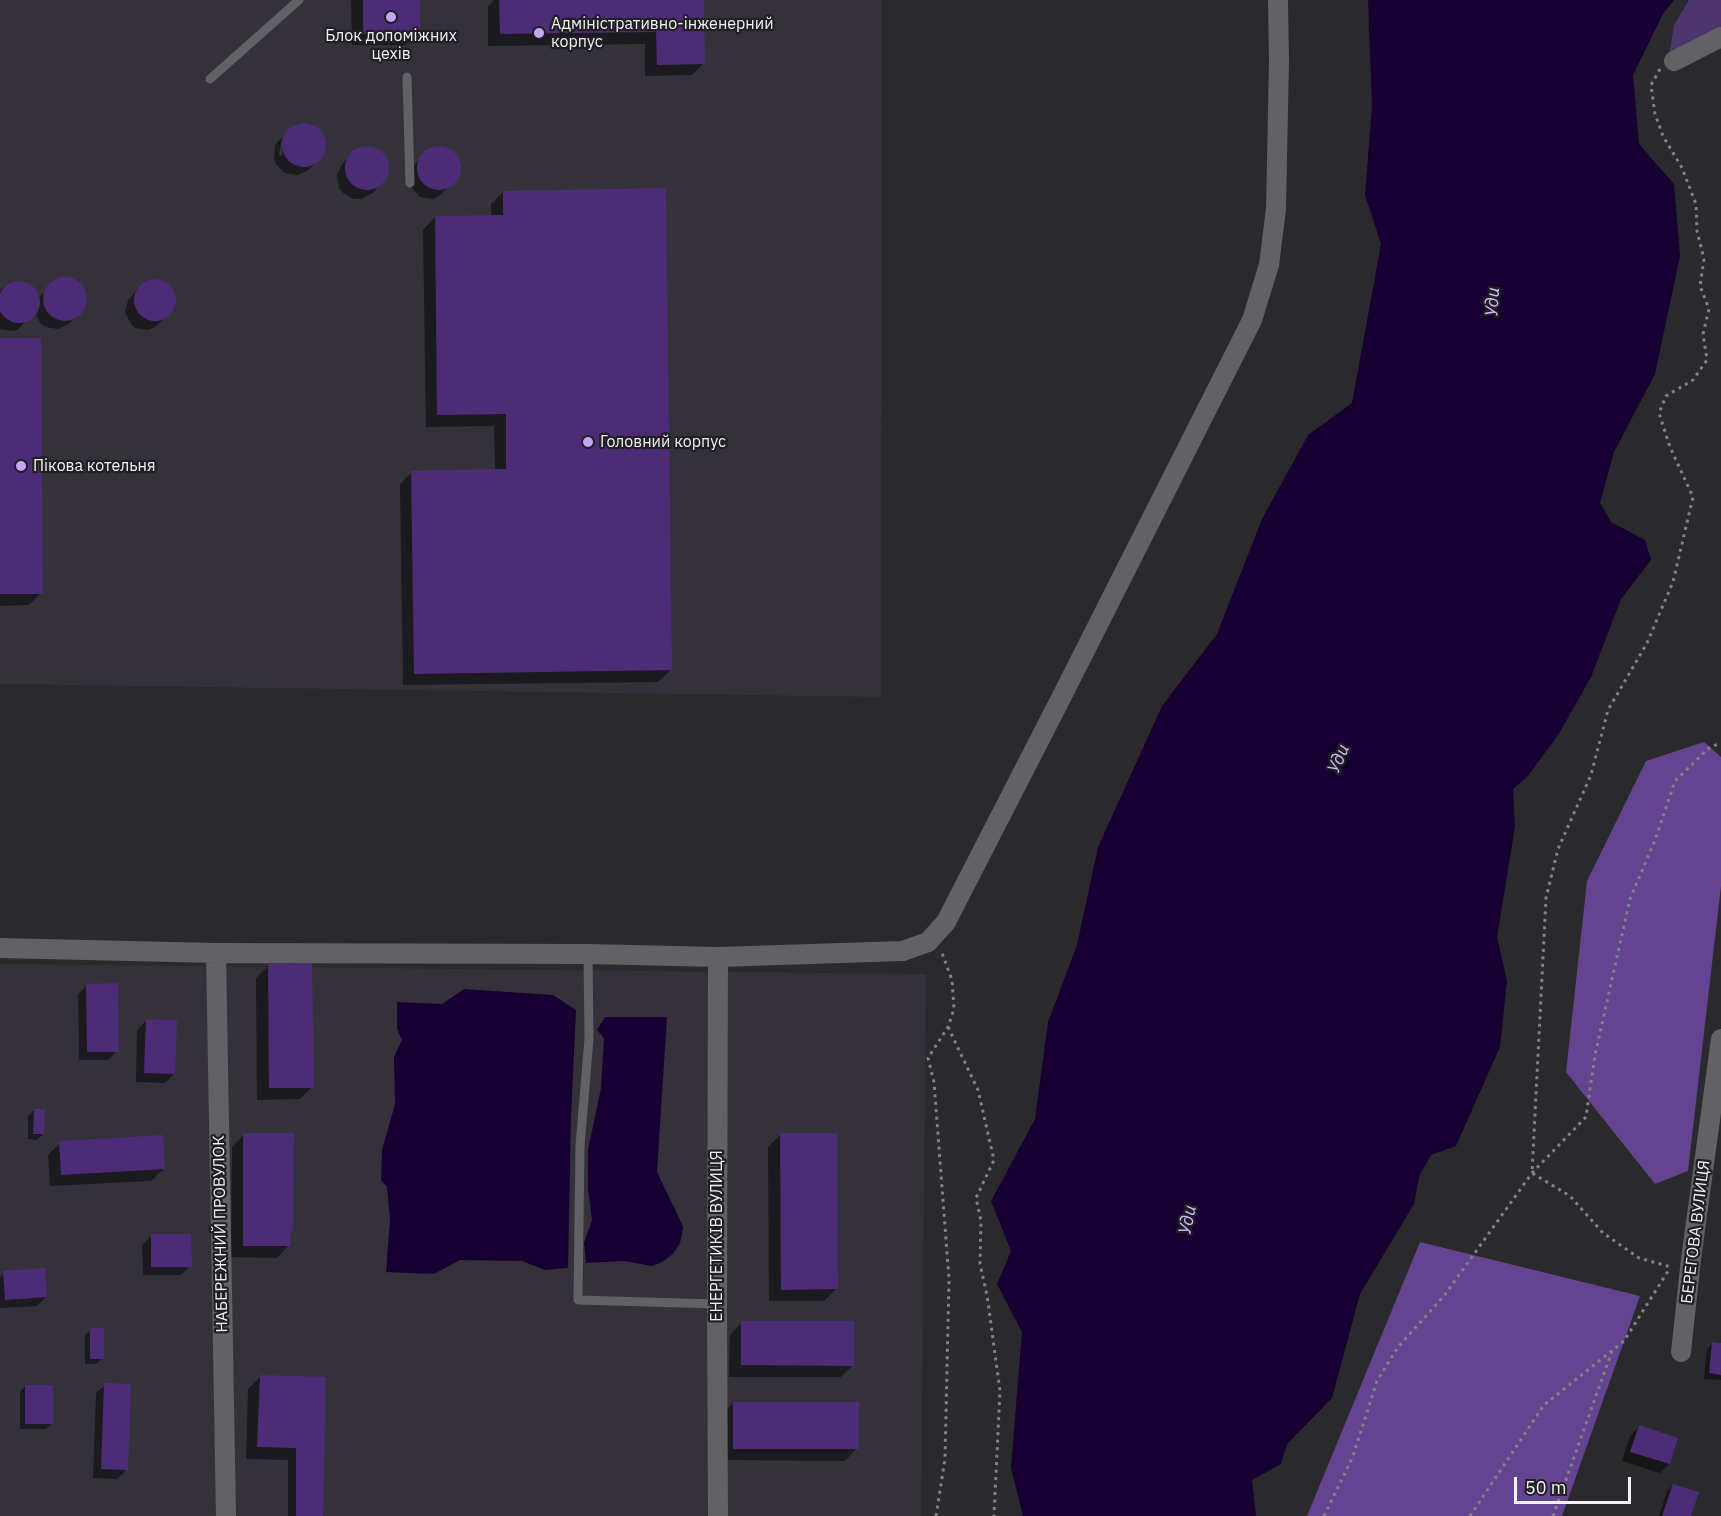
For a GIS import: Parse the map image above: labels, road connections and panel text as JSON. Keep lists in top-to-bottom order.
{
  "streets": {
    "street": ["БЕРЕГОВА ВУЛИЦЯ", "НАБЕРЕЖНИЙ ПРОВУЛОК", "ЕНЕРГЕТИКІВ ВУЛИЦЯ"]
  },
  "water": ["Уди"],
  "places": [
    "Блок допоміжних цехів",
    "Адміністративно-інженерний корпус",
    "Головний корпус",
    "Пікова котельня"
  ],
  "scale_bar": "50 m"
}
